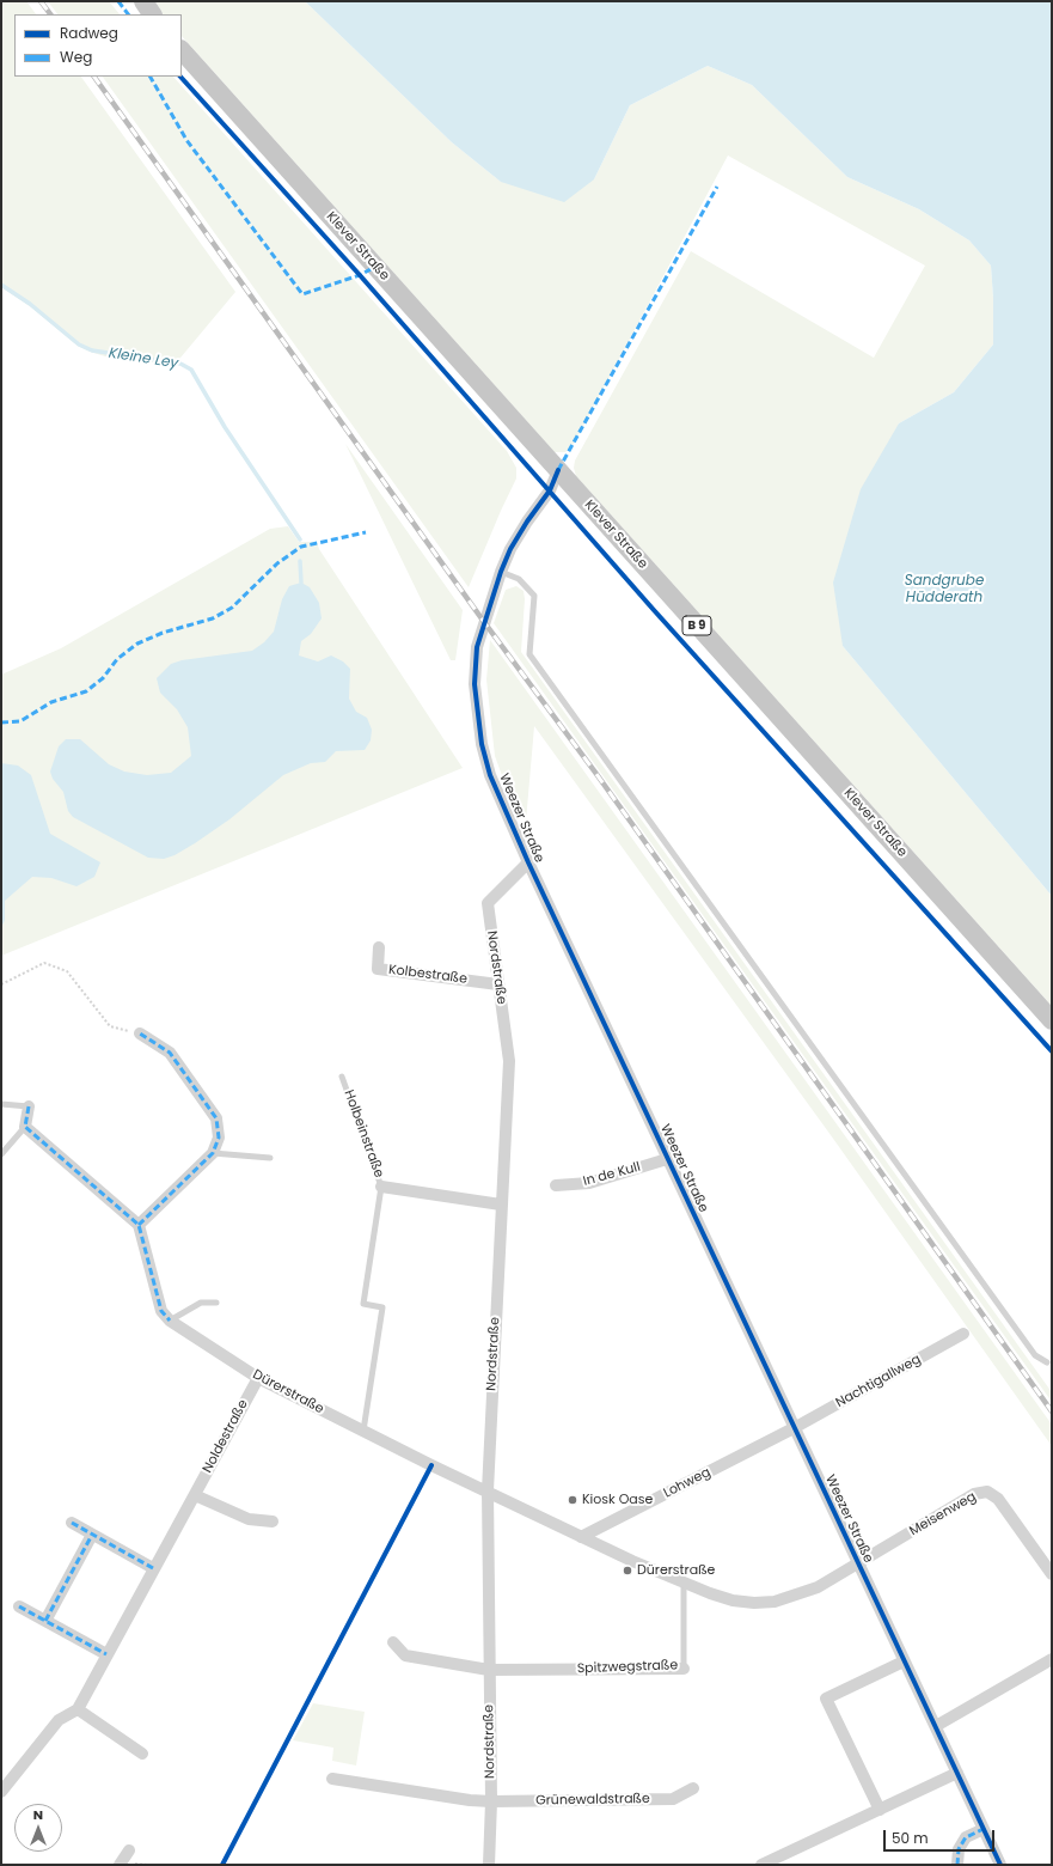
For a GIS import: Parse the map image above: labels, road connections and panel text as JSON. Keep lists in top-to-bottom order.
{
  "streets": {
    "main road": ["Klever Straße", "B 9"],
    "street": [
      "Weezer Straße",
      "Nordstraße",
      "Kolbestraße",
      "Holbeinstraße",
      "In de Kull",
      "Nachtigallweg",
      "Dürerstraße",
      "Noldestraße",
      "Lohweg",
      "Meisenweg",
      "Spitzwegstraße",
      "Grünewaldstraße"
    ]
  },
  "crossings": [
    ["Klever Straße", "Weezer Straße"],
    ["Weezer Straße", "Nordstraße"],
    ["Weezer Straße", "In de Kull"],
    ["Weezer Straße", "Nachtigallweg"],
    ["Weezer Straße", "Dürerstraße"],
    ["Weezer Straße", "Lohweg"],
    ["Weezer Straße", "Meisenweg"],
    ["Nordstraße", "Kolbestraße"],
    ["Nordstraße", "Holbeinstraße"],
    ["Nordstraße", "Dürerstraße"],
    ["Nordstraße", "Spitzwegstraße"],
    ["Nordstraße", "Grünewaldstraße"],
    ["Nachtigallweg", "Lohweg"],
    ["Dürerstraße", "Noldestraße"],
    ["Dürerstraße", "Lohweg"],
    ["Dürerstraße", "Meisenweg"],
    ["Dürerstraße", "Spitzwegstraße"]
  ],
  "water": ["Kleine Ley", "Sandgrube Hüdderath"],
  "places": ["Kiosk Oase", "Dürerstraße"],
  "legend": ["Radweg", "Weg"],
  "scale_bar": "50 m",
  "north": "top"
}
